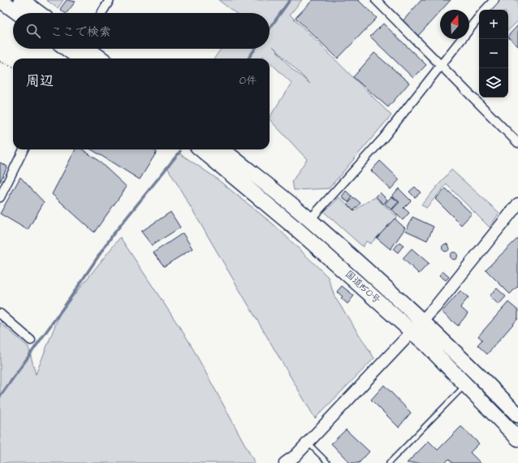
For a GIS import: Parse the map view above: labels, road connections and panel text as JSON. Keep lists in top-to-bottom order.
{
  "streets": {
    "highway": ["国道150号"]
  },
  "north": "top",
  "page": {
    "map_buttons": ["+", "−"],
    "search": "ここで検索",
    "heading": ["周辺", "0件"]
  }
}
